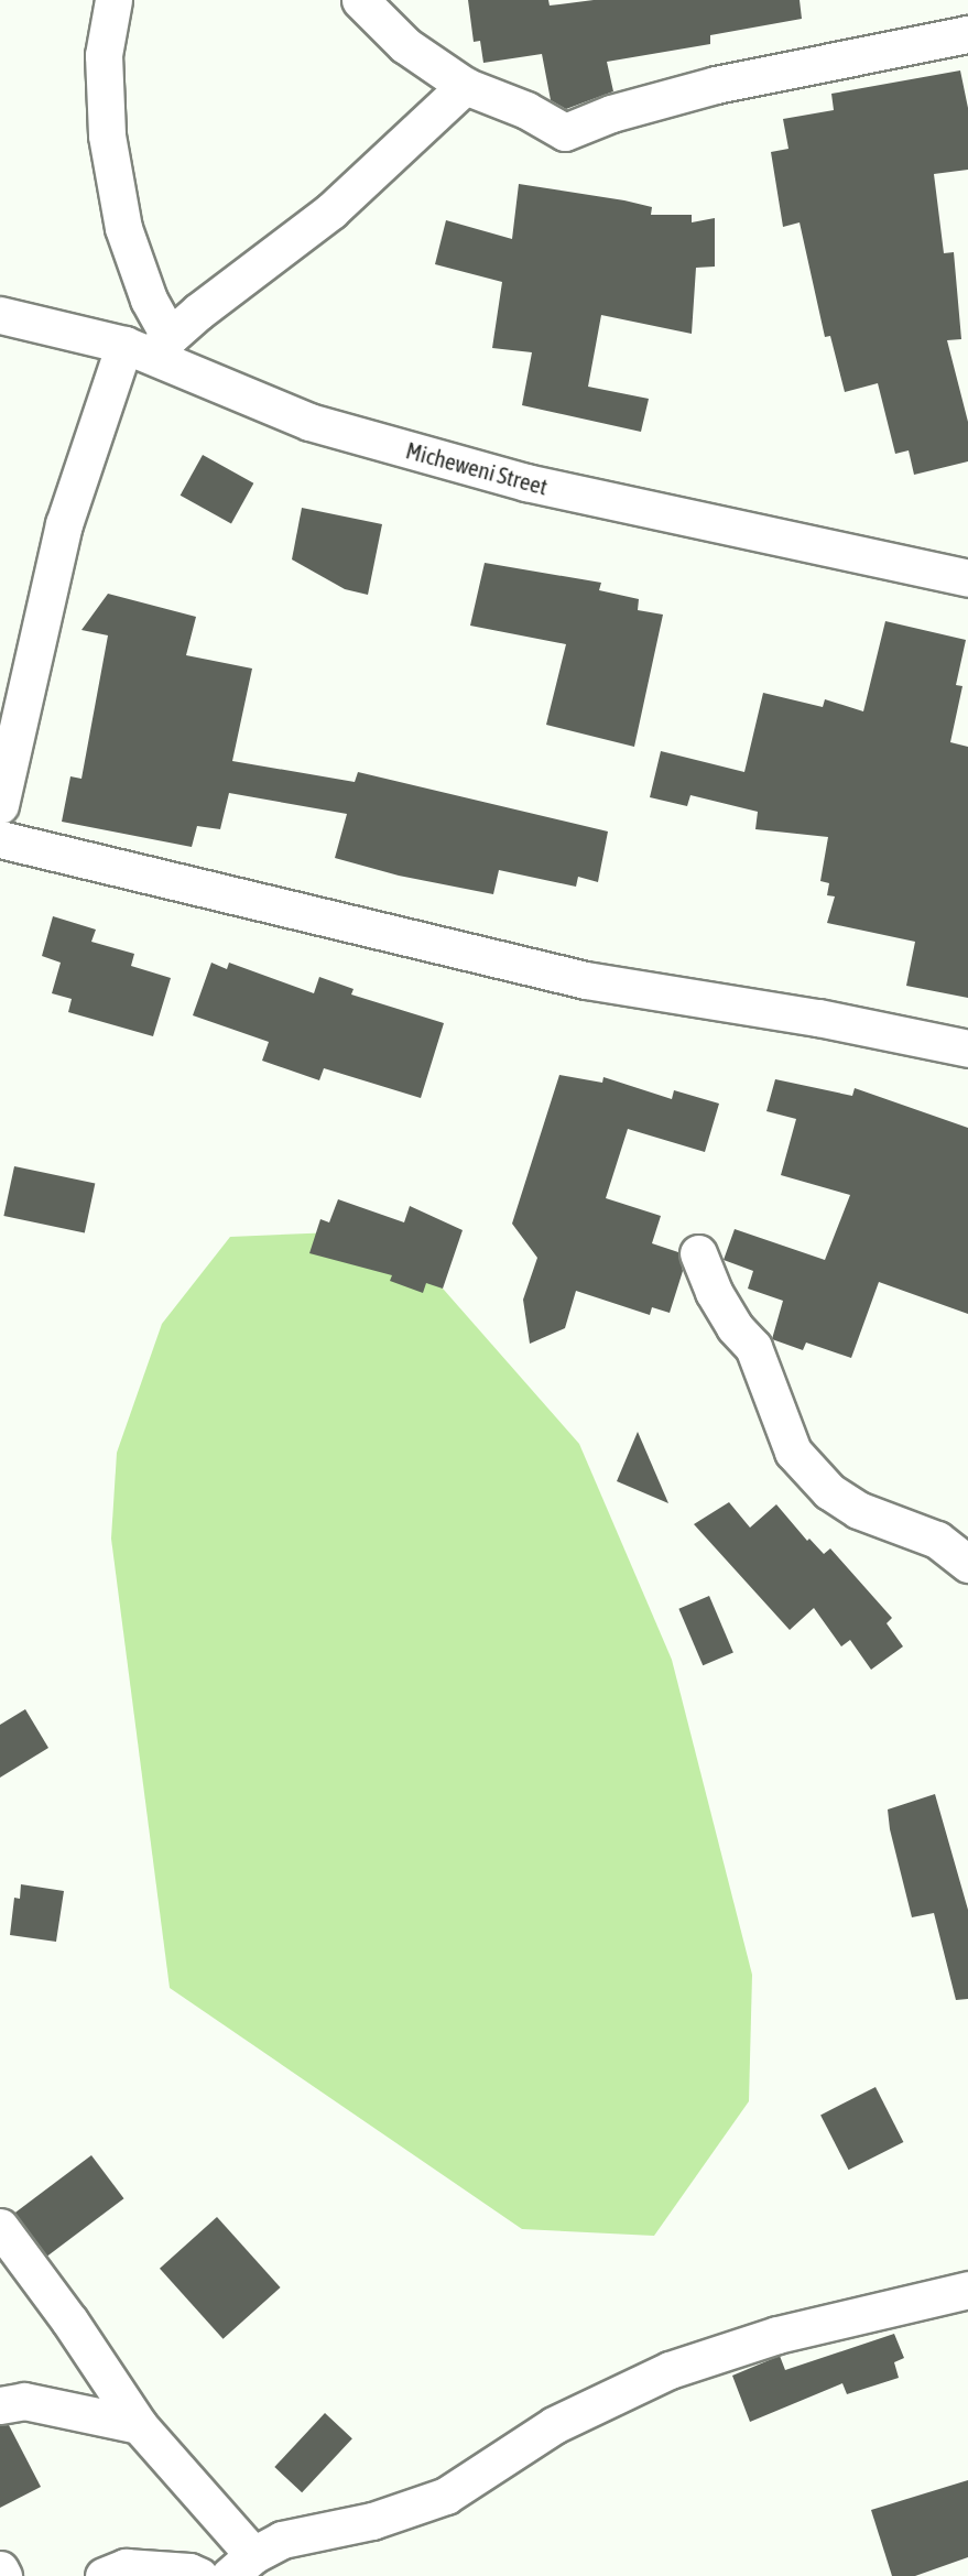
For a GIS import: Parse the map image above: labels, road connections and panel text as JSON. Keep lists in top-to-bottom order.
{
  "streets": {
    "street": ["Micheweni Street"]
  }
}
